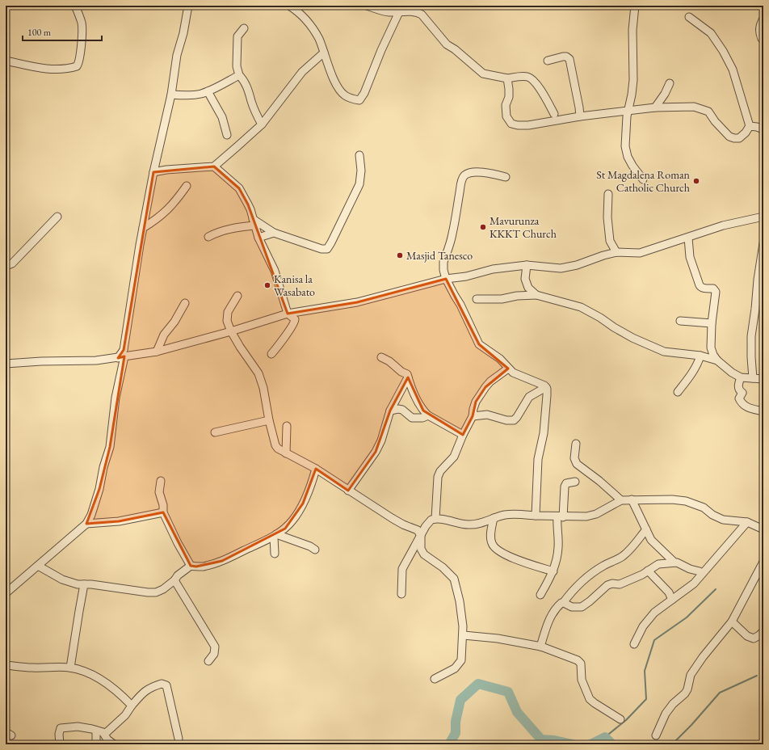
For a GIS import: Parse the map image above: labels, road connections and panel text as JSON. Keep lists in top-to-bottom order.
{
  "places": [
    "St Magdalena Roman Catholic Church",
    "Mavurunza KKKT Church",
    "Masjid Tanesco",
    "Kanisa la Wasabato"
  ],
  "scale_bar": "100 m"
}
